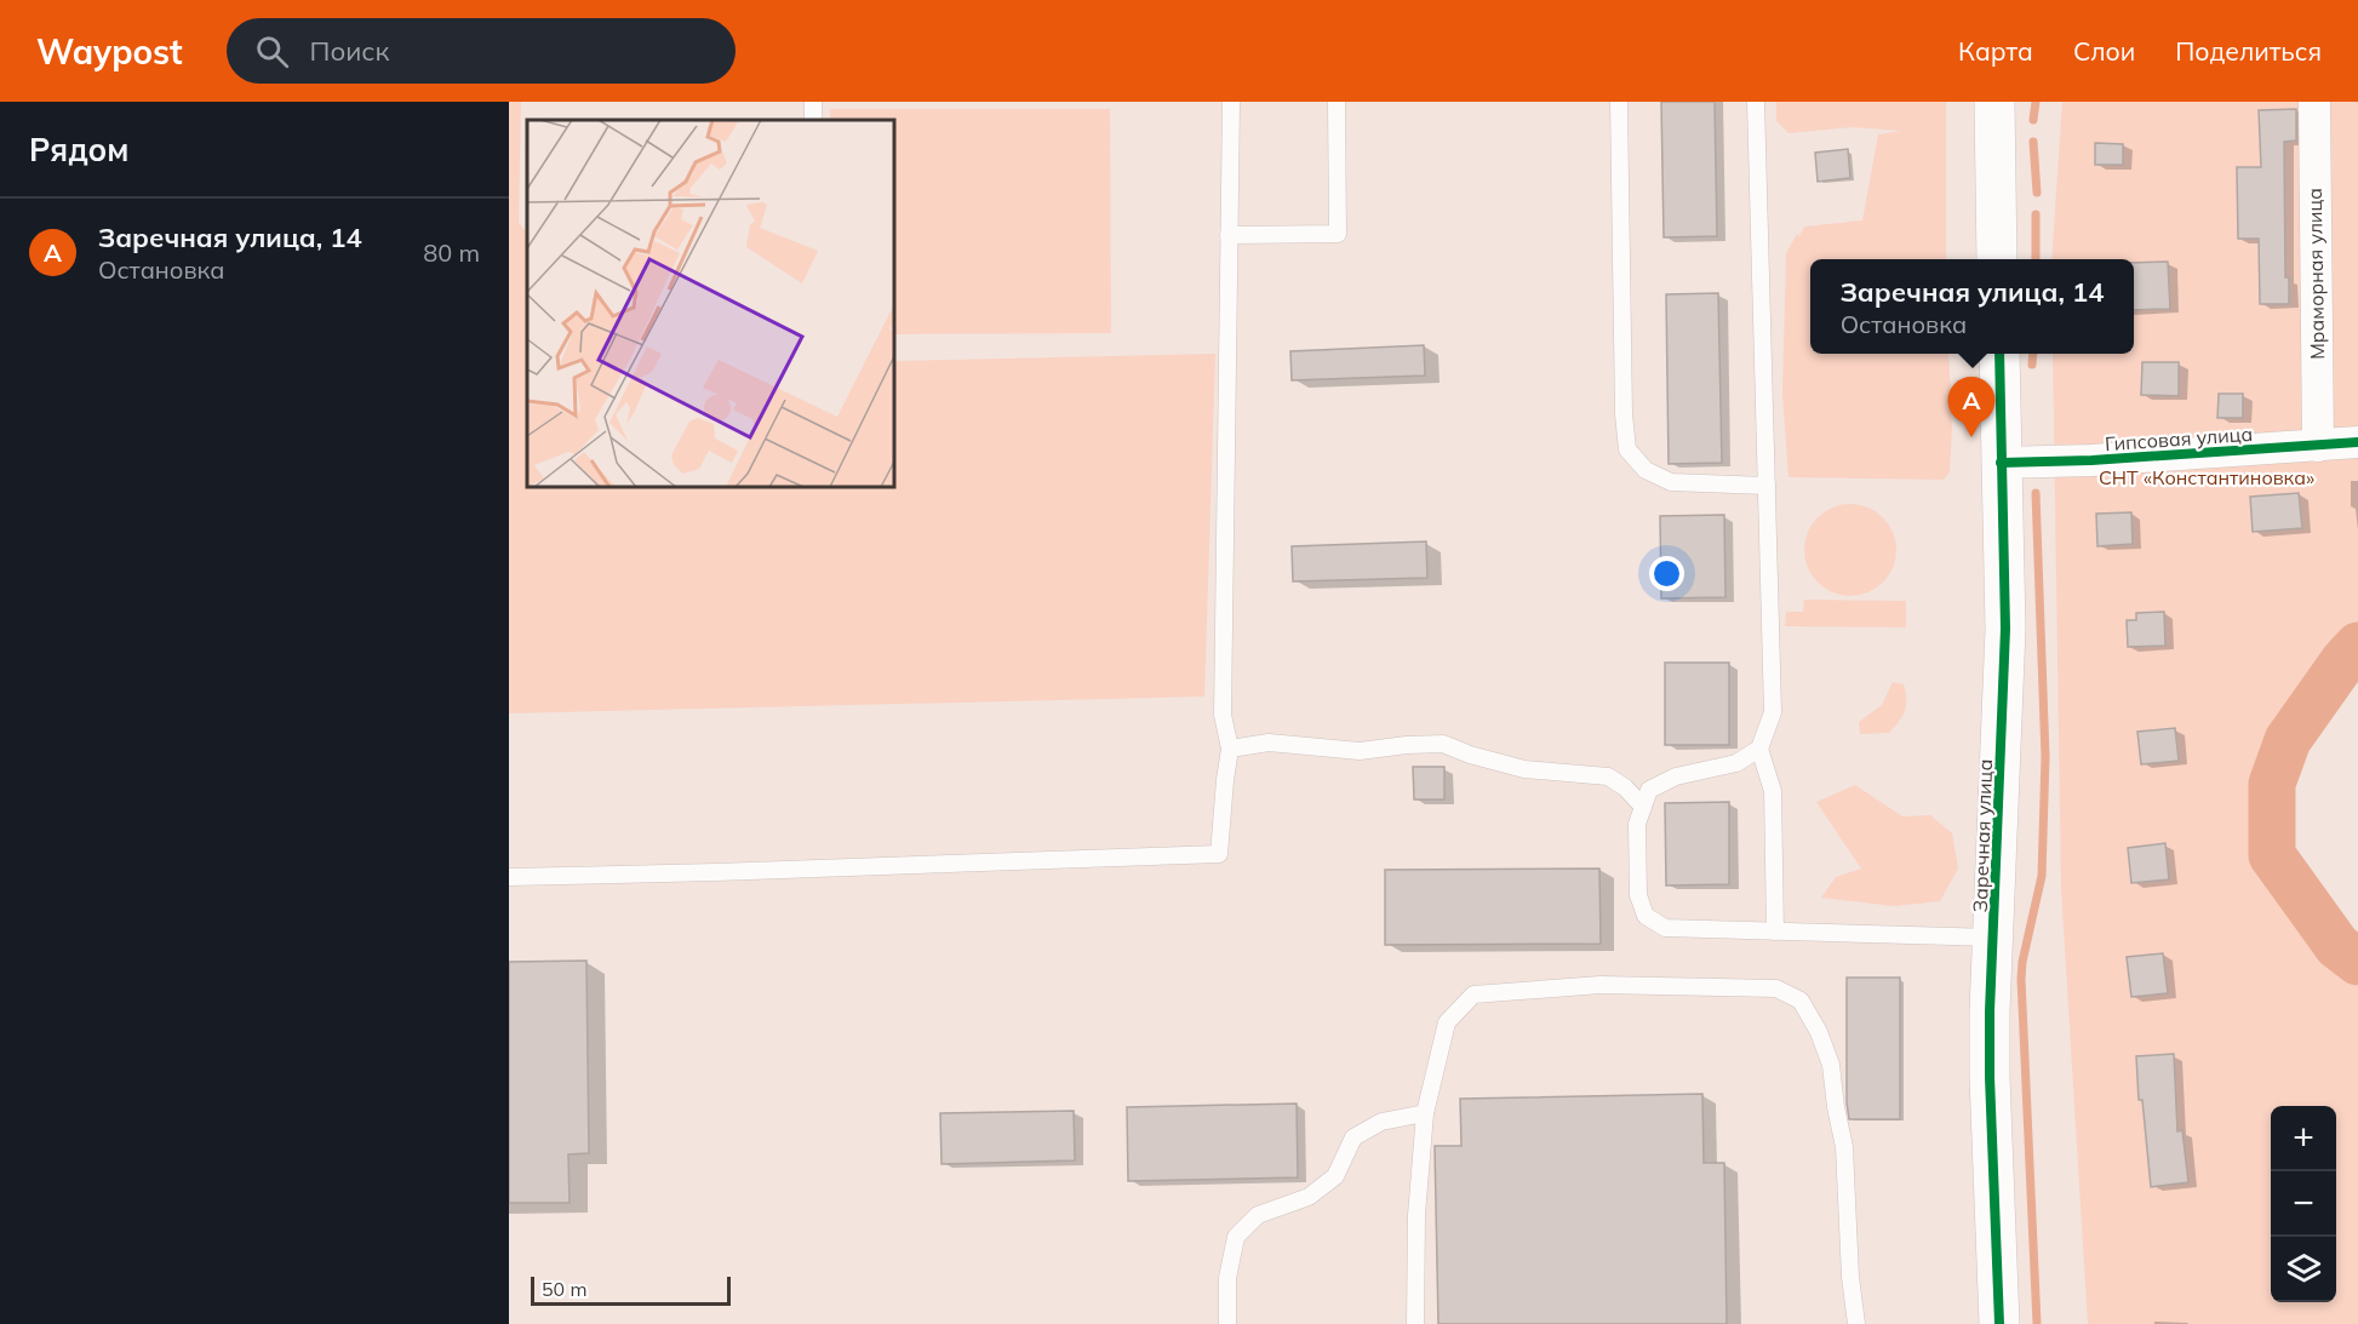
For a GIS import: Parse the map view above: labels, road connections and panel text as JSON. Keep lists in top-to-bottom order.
{
  "streets": {
    "street": ["Мраморная улица", "Гипсовая улица", "Заречная улица"]
  },
  "crossings": [
    ["Мраморная улица", "Гипсовая улица"],
    ["Гипсовая улица", "Заречная улица"]
  ],
  "parks": ["СНТ «Константиновка»"],
  "scale_bar": "50 m",
  "page": {
    "header": "Waypost",
    "search": "Поиск",
    "nav": ["Карта", "Слои", "Поделиться"],
    "heading": "Рядом",
    "list": [
      {
        "mark": "A",
        "name": "Заречная улица, 14",
        "note": "Остановка",
        "value": "80 m"
      }
    ],
    "popup": ["Заречная улица, 14", "Остановка"],
    "pins": "A",
    "map_buttons": ["+", "−"],
    "scale": "50 m"
  }
}
